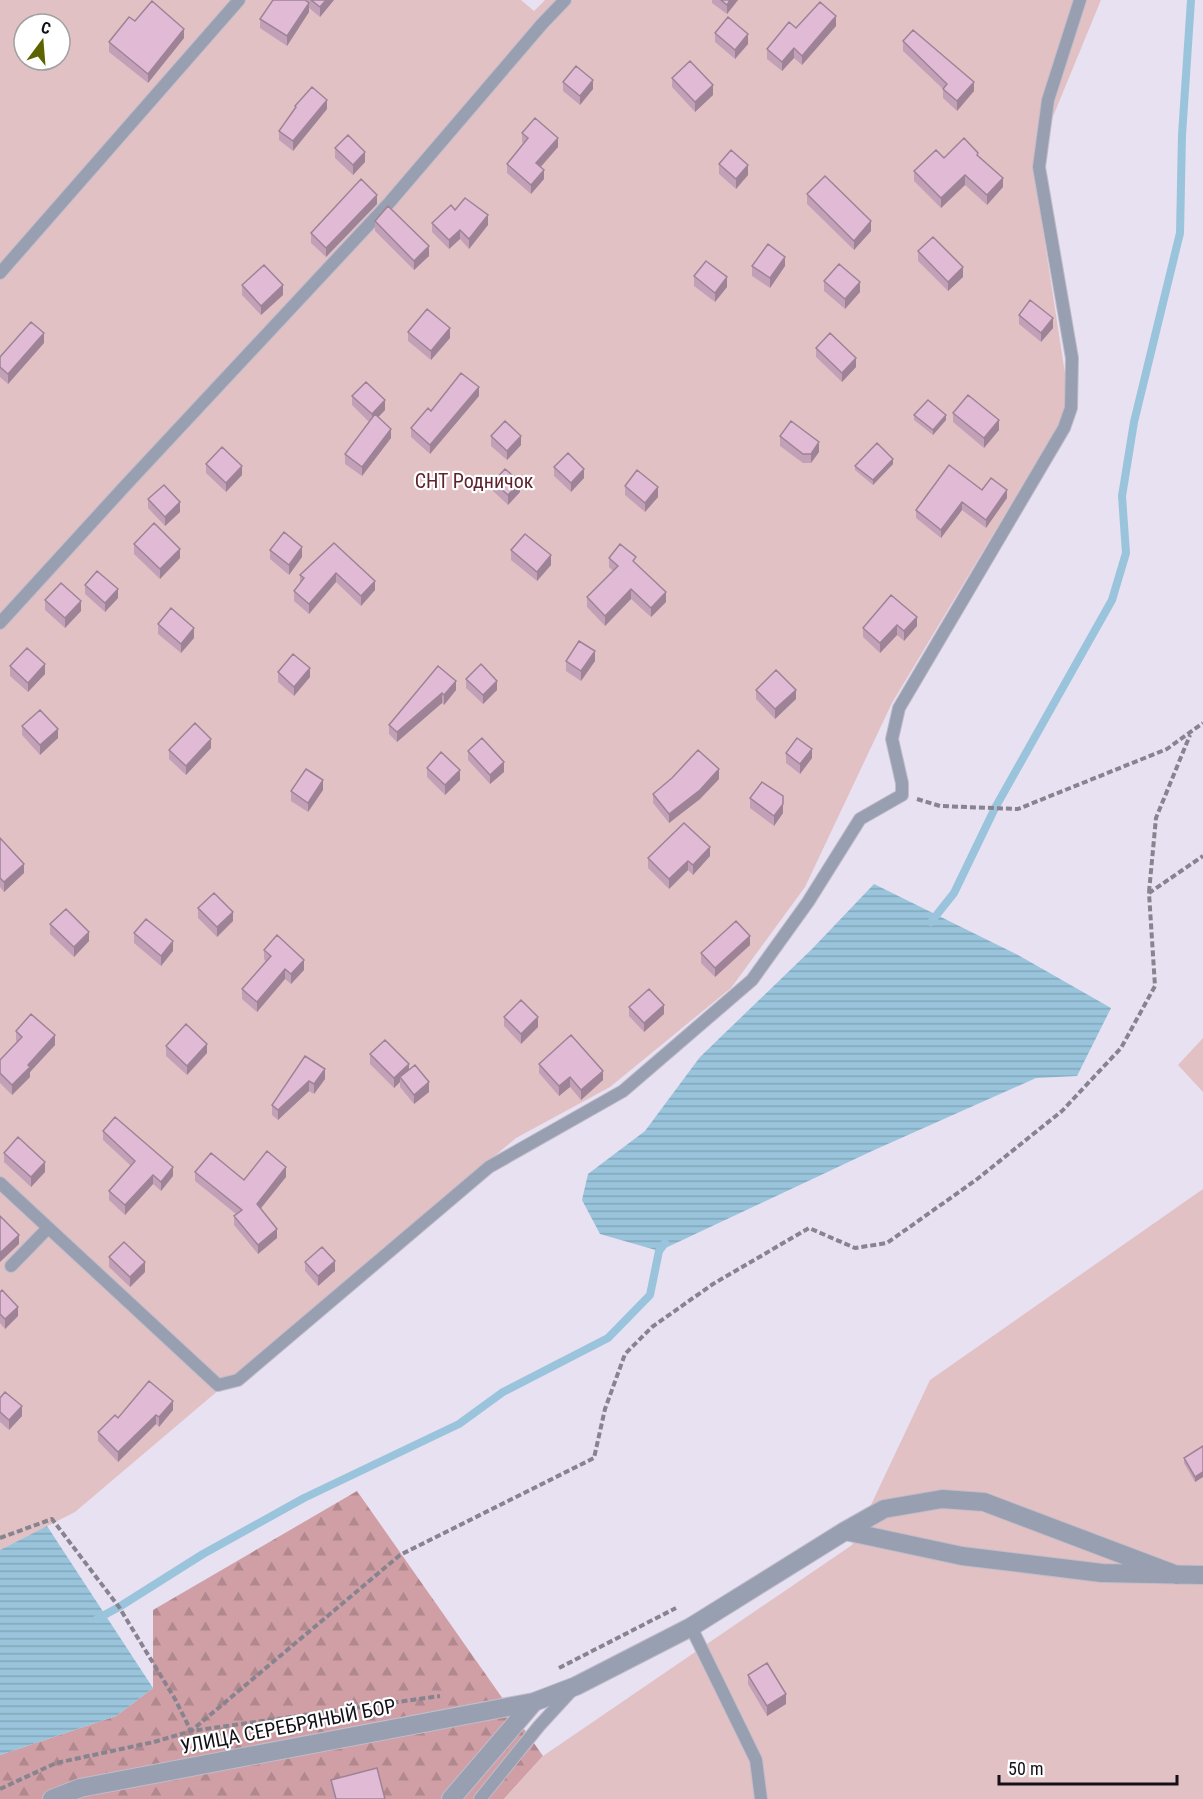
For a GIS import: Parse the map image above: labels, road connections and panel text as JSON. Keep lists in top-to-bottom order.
{
  "streets": {
    "street": ["УЛИЦА СЕРЕБРЯНЫЙ БОР"]
  },
  "parks": ["СНТ Родничок"],
  "scale_bar": "50 m",
  "north": "top"
}
